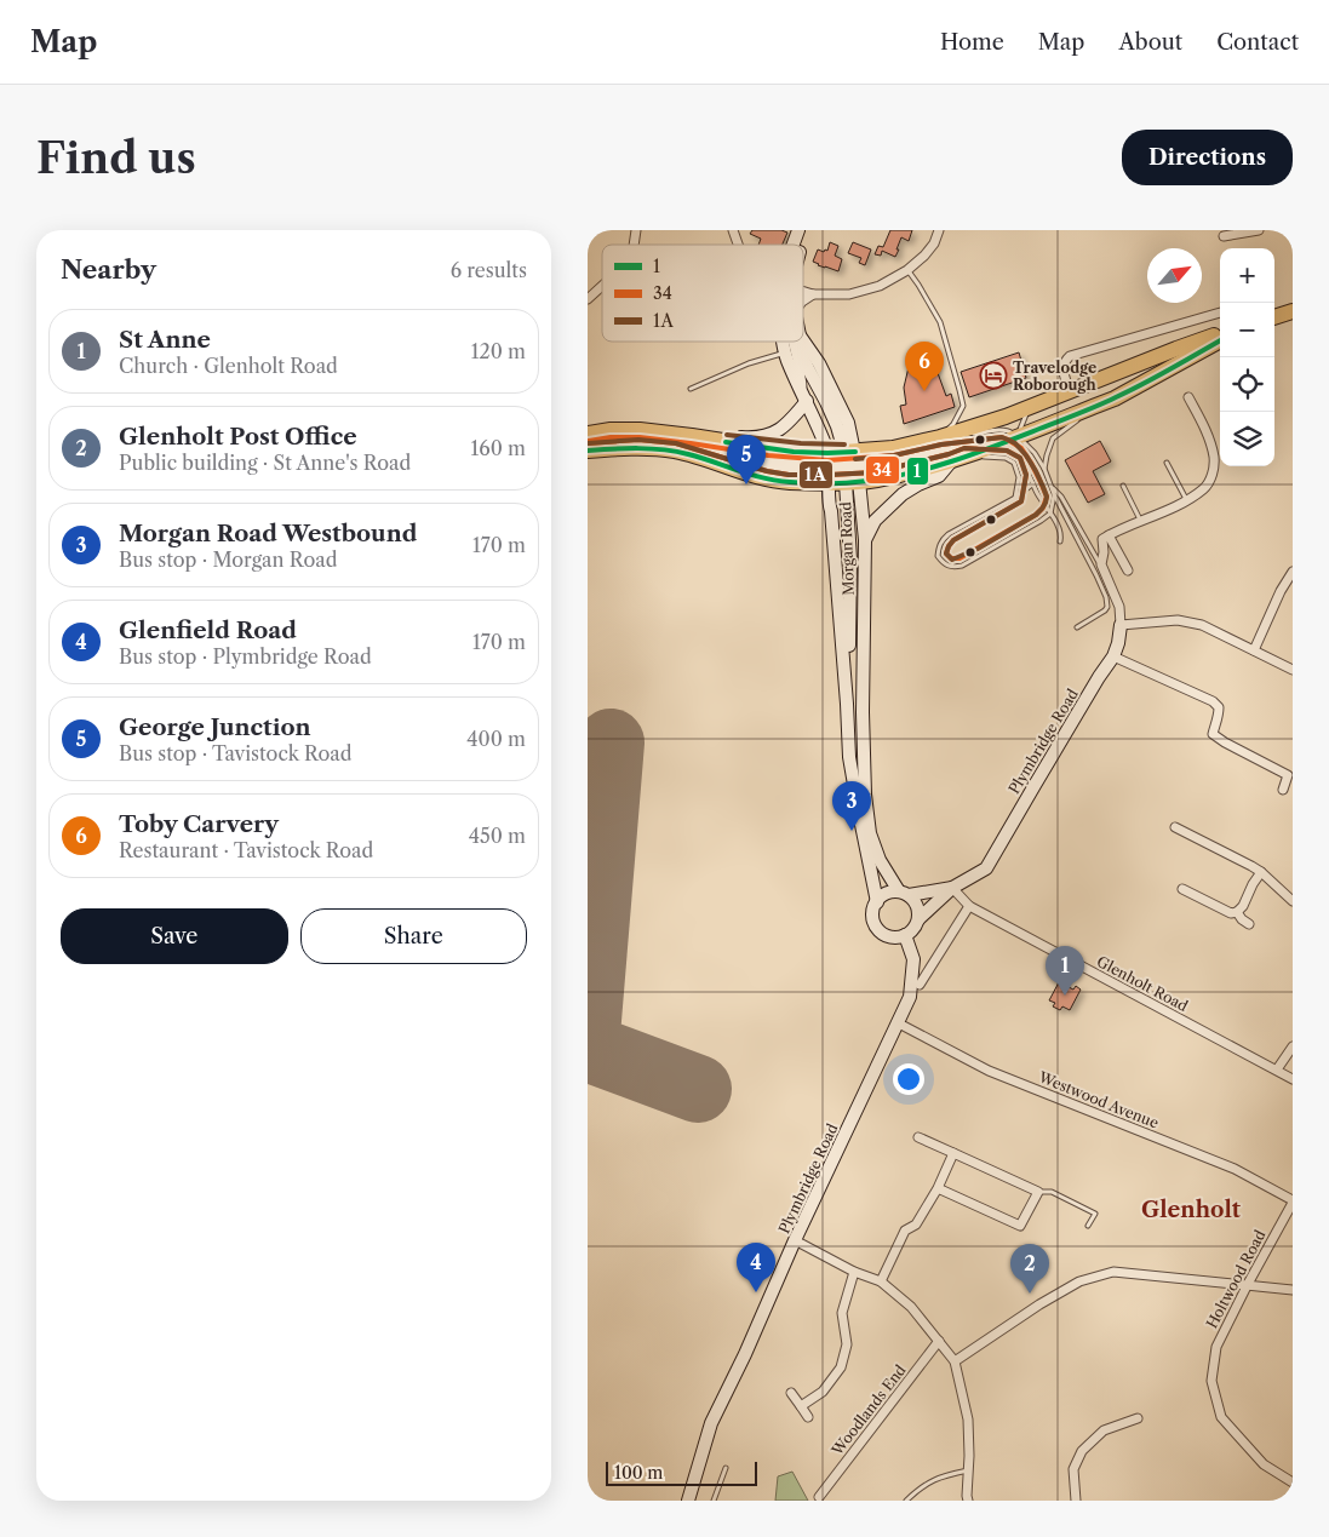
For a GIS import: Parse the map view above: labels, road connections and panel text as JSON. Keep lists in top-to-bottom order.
{
  "streets": {
    "main road": ["Morgan Road", "Plymbridge Road"],
    "street": [
      "Glenholt Road",
      "Westwood Avenue",
      "Holtwood Road",
      "Woodlands End"
    ]
  },
  "crossings": [
    ["Morgan Road", "Plymbridge Road"],
    ["Plymbridge Road", "Glenholt Road"],
    ["Plymbridge Road", "Westwood Avenue"],
    ["Westwood Avenue", "Holtwood Road"]
  ],
  "districts": ["Glenholt"],
  "places": {
    "hotel": ["Travelodge Roborough"]
  },
  "lines": ["transit line 1", "transit line 1A", "transit line 34"],
  "legend": ["1", "34", "1A"],
  "scale_bar": "100 m",
  "north": "top right",
  "page": {
    "header": "Map",
    "nav": [
      "Home",
      "Map",
      "About",
      "Contact"
    ],
    "buttons": [
      "Directions",
      ["Save", "Share"]
    ],
    "title": "Find us",
    "heading": ["Nearby", "6 results"],
    "map_buttons": ["+", "−"],
    "list": [
      {
        "mark": "1",
        "name": "St Anne",
        "note": "Church · Glenholt Road",
        "value": "120 m"
      },
      {
        "mark": "2",
        "name": "Glenholt Post Office",
        "note": "Public building · St Anne's Road",
        "value": "160 m"
      },
      {
        "mark": "3",
        "name": "Morgan Road Westbound",
        "note": "Bus stop · Morgan Road",
        "value": "170 m"
      },
      {
        "mark": "4",
        "name": "Glenfield Road",
        "note": "Bus stop · Plymbridge Road",
        "value": "170 m"
      },
      {
        "mark": "5",
        "name": "George Junction",
        "note": "Bus stop · Tavistock Road",
        "value": "400 m"
      },
      {
        "mark": "6",
        "name": "Toby Carvery",
        "note": "Restaurant · Tavistock Road",
        "value": "450 m"
      }
    ],
    "pins": [
      "6",
      "5",
      "3",
      "1",
      "4",
      "2"
    ],
    "scale": "100 m"
  }
}
